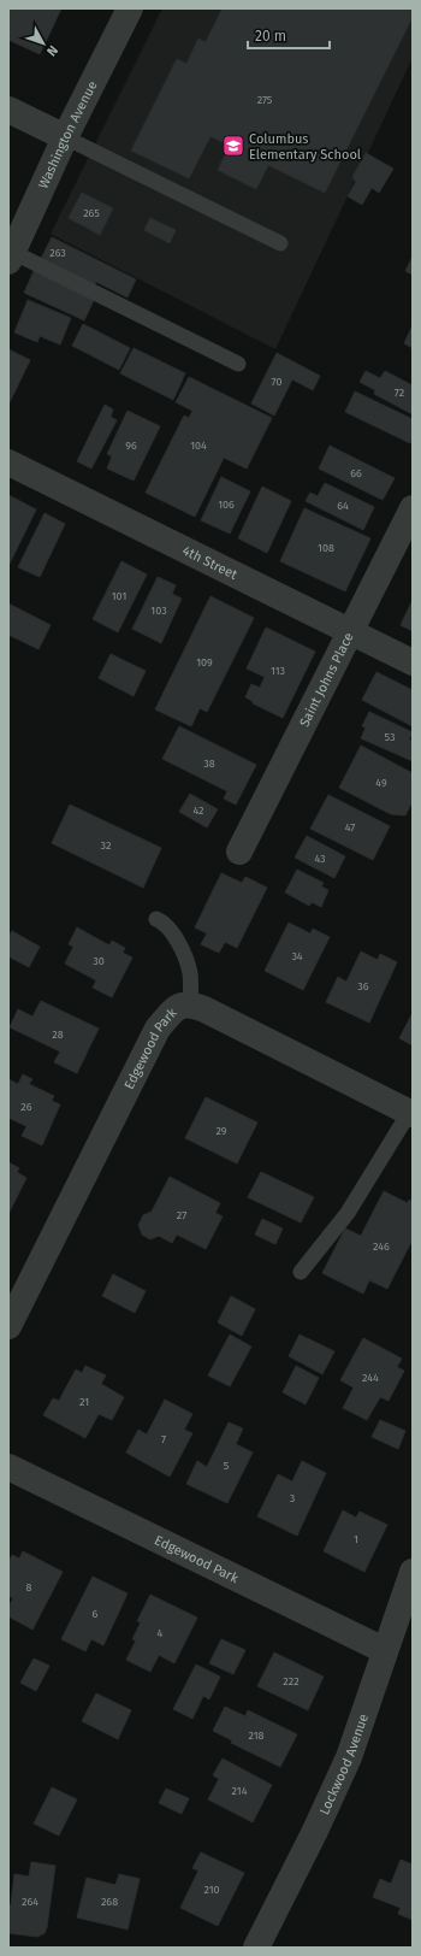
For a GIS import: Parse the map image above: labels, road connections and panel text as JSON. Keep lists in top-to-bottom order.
{
  "streets": {
    "street": [
      "Washington Avenue",
      "4th Street",
      "Saint Johns Place",
      "Edgewood Park",
      "Lockwood Avenue"
    ]
  },
  "crossings": [
    ["4th Street", "Saint Johns Place"],
    ["Edgewood Park", "Lockwood Avenue"]
  ],
  "places": {
    "school or university": ["Columbus Elementary School"]
  },
  "house_numbers": [
    "275",
    "265",
    "263",
    "70",
    "72",
    "96",
    "104",
    "66",
    "106",
    "64",
    "108",
    "101",
    "103",
    "109",
    "113",
    "53",
    "38",
    "49",
    "42",
    "47",
    "32",
    "43",
    "34",
    "30",
    "36",
    "28",
    "26",
    "29",
    "27",
    "246",
    "244",
    "21",
    "7",
    "5",
    "3",
    "1",
    "8",
    "6",
    "4",
    "222",
    "218",
    "214",
    "210",
    "264",
    "268"
  ],
  "scale_bar": "20 m",
  "north": "bottom right"
}
